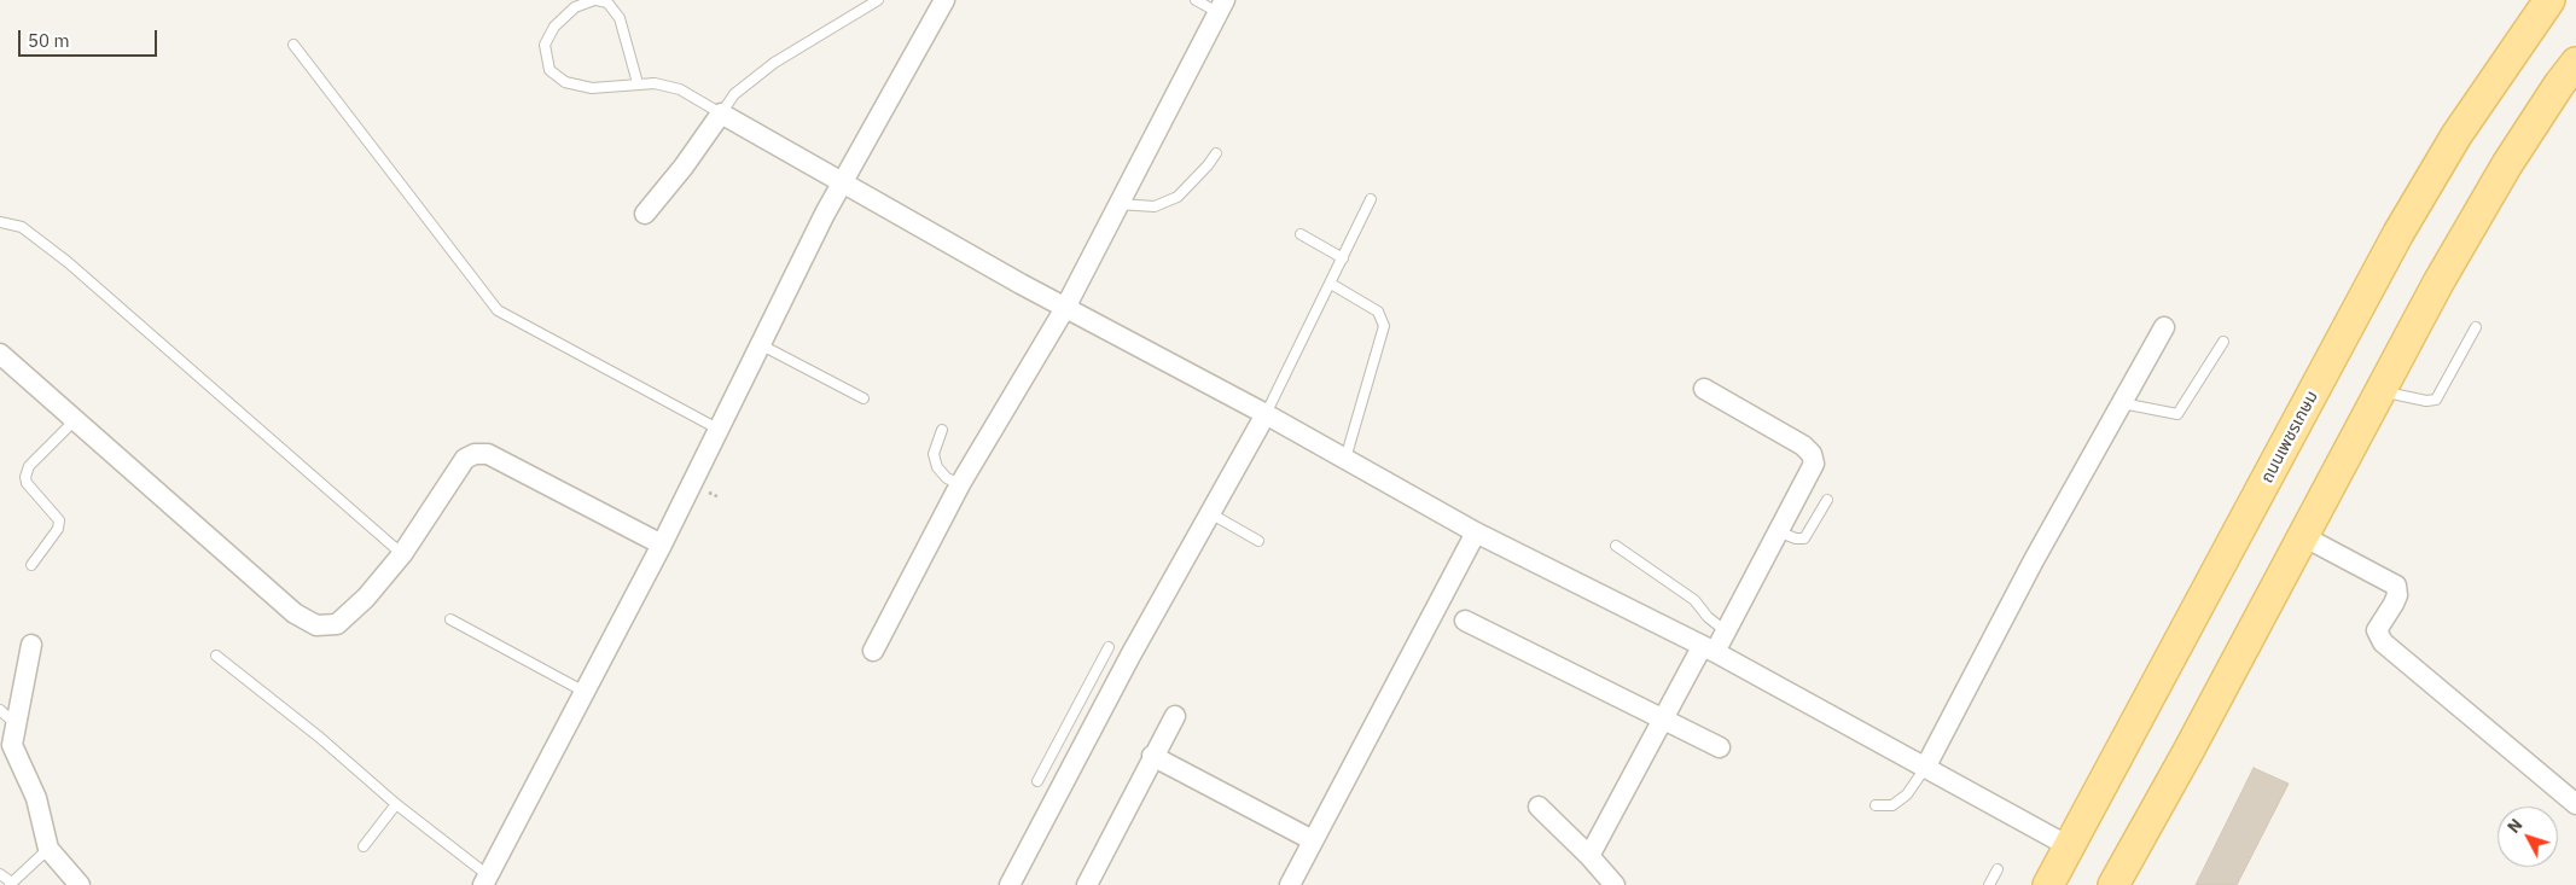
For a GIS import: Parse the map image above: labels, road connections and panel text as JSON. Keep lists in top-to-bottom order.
{
  "streets": {
    "main road": ["ถนนเพชรเกษม"]
  },
  "scale_bar": "50 m",
  "north": "top left"
}
